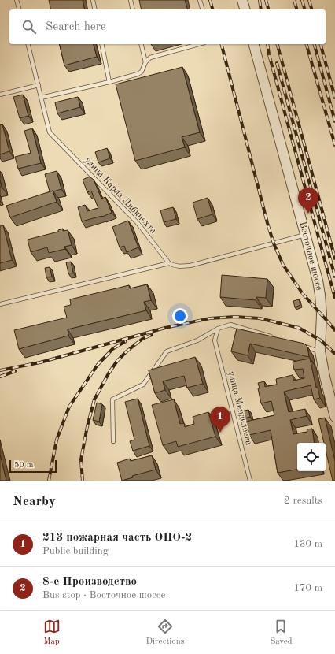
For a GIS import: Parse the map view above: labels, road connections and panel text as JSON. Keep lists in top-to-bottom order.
{
  "streets": {
    "street": ["Восточное шоссе"],
    "lane": ["улица Карла Либкнехта", "улица Менделеева"]
  },
  "scale_bar": "50 m",
  "page": {
    "search": "Search here",
    "pins": ["2", "1"],
    "scale": "50 m",
    "heading": ["Nearby", "2 results"],
    "list": [
      {
        "mark": "1",
        "name": "213 пожарная часть ОПО-2",
        "note": "Public building",
        "value": "130 m"
      },
      {
        "mark": "2",
        "name": "8-е Производство",
        "note": "Bus stop · Восточное шоссе",
        "value": "170 m"
      }
    ],
    "nav": ["Map", "Directions", "Saved"]
  }
}
